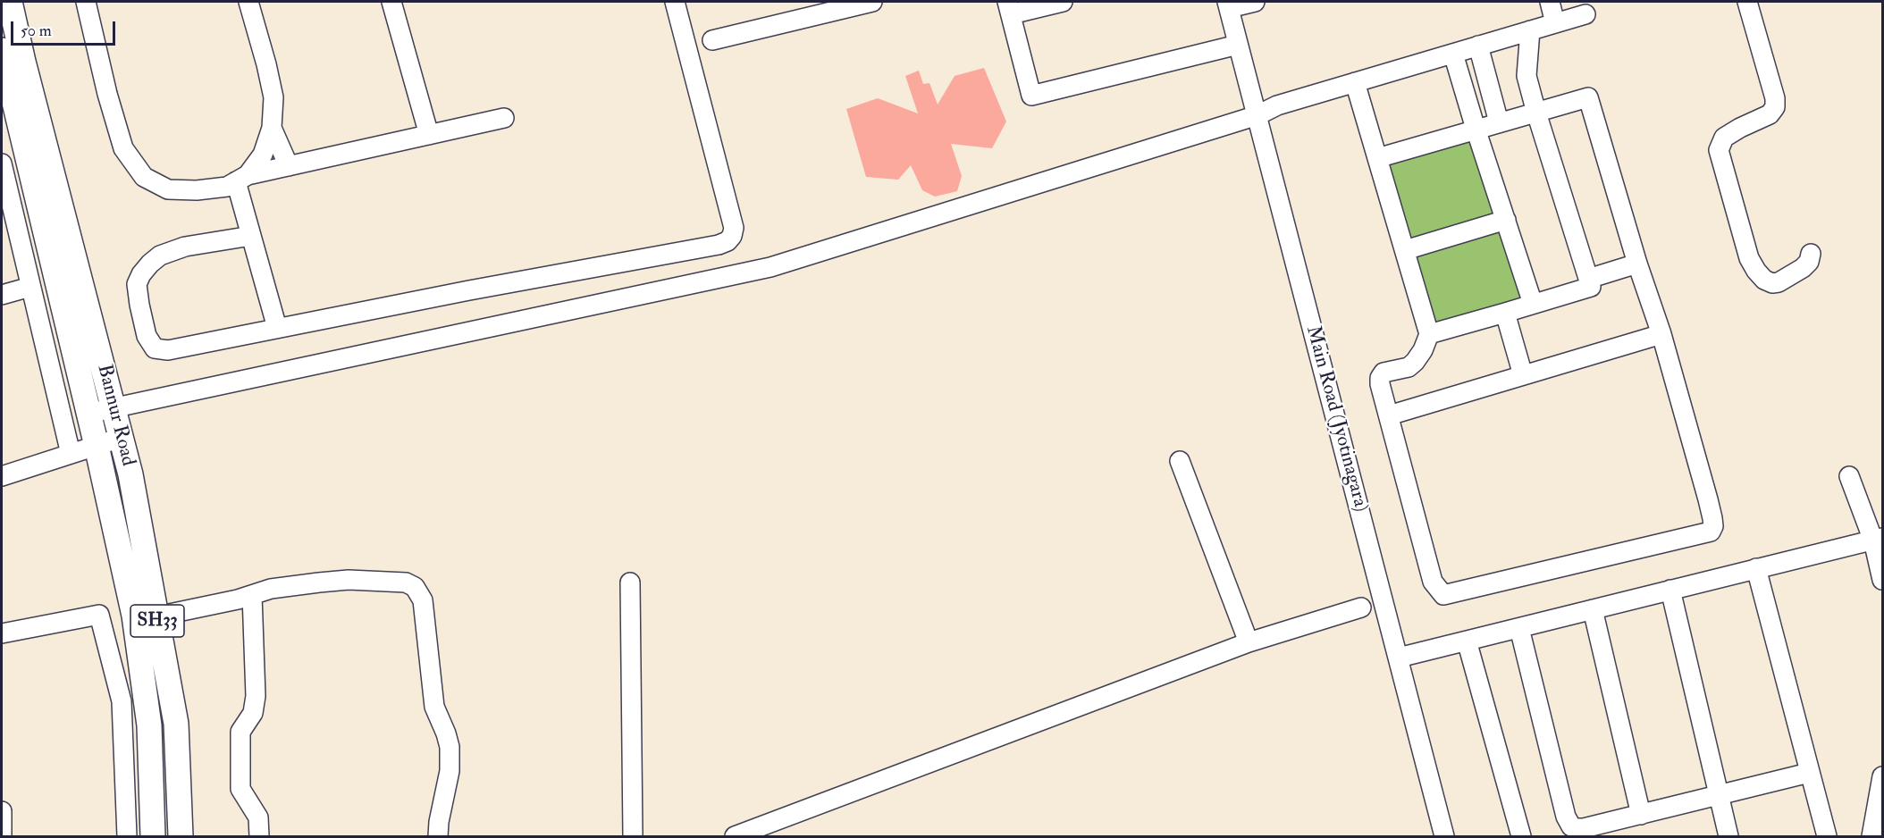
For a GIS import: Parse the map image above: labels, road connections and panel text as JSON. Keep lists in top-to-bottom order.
{
  "streets": {
    "main road": ["Bannur Road", "SH33"],
    "street": ["Main Road (Jyotinagara)"]
  },
  "scale_bar": "50 m"
}
